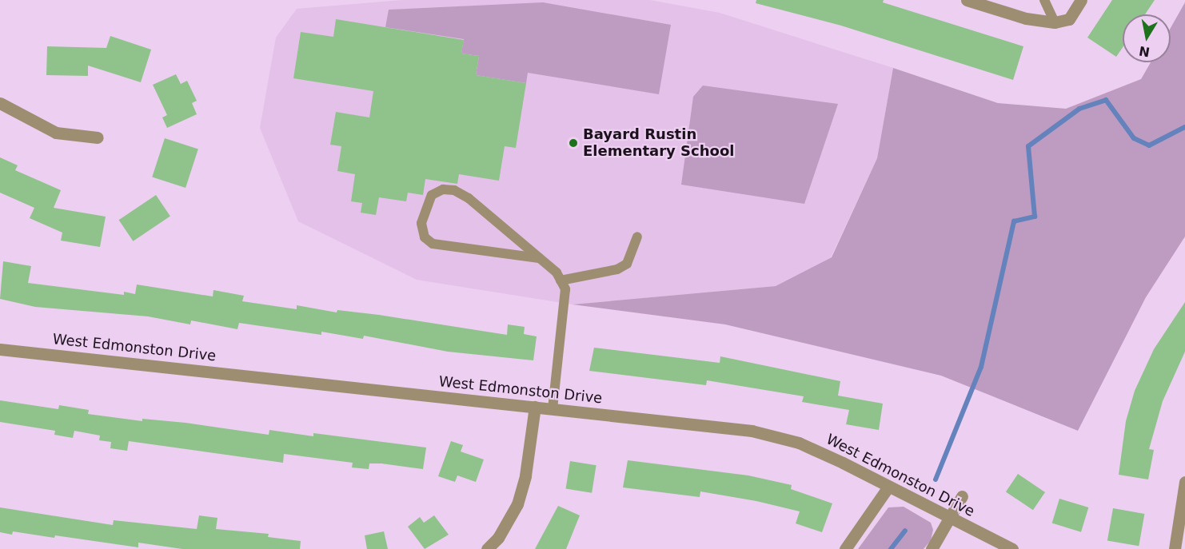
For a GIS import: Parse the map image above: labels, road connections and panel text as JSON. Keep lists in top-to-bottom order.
{
  "streets": {
    "street": ["West Edmonston Drive"]
  },
  "places": ["Bayard Rustin Elementary School"],
  "north": "bottom"
}
